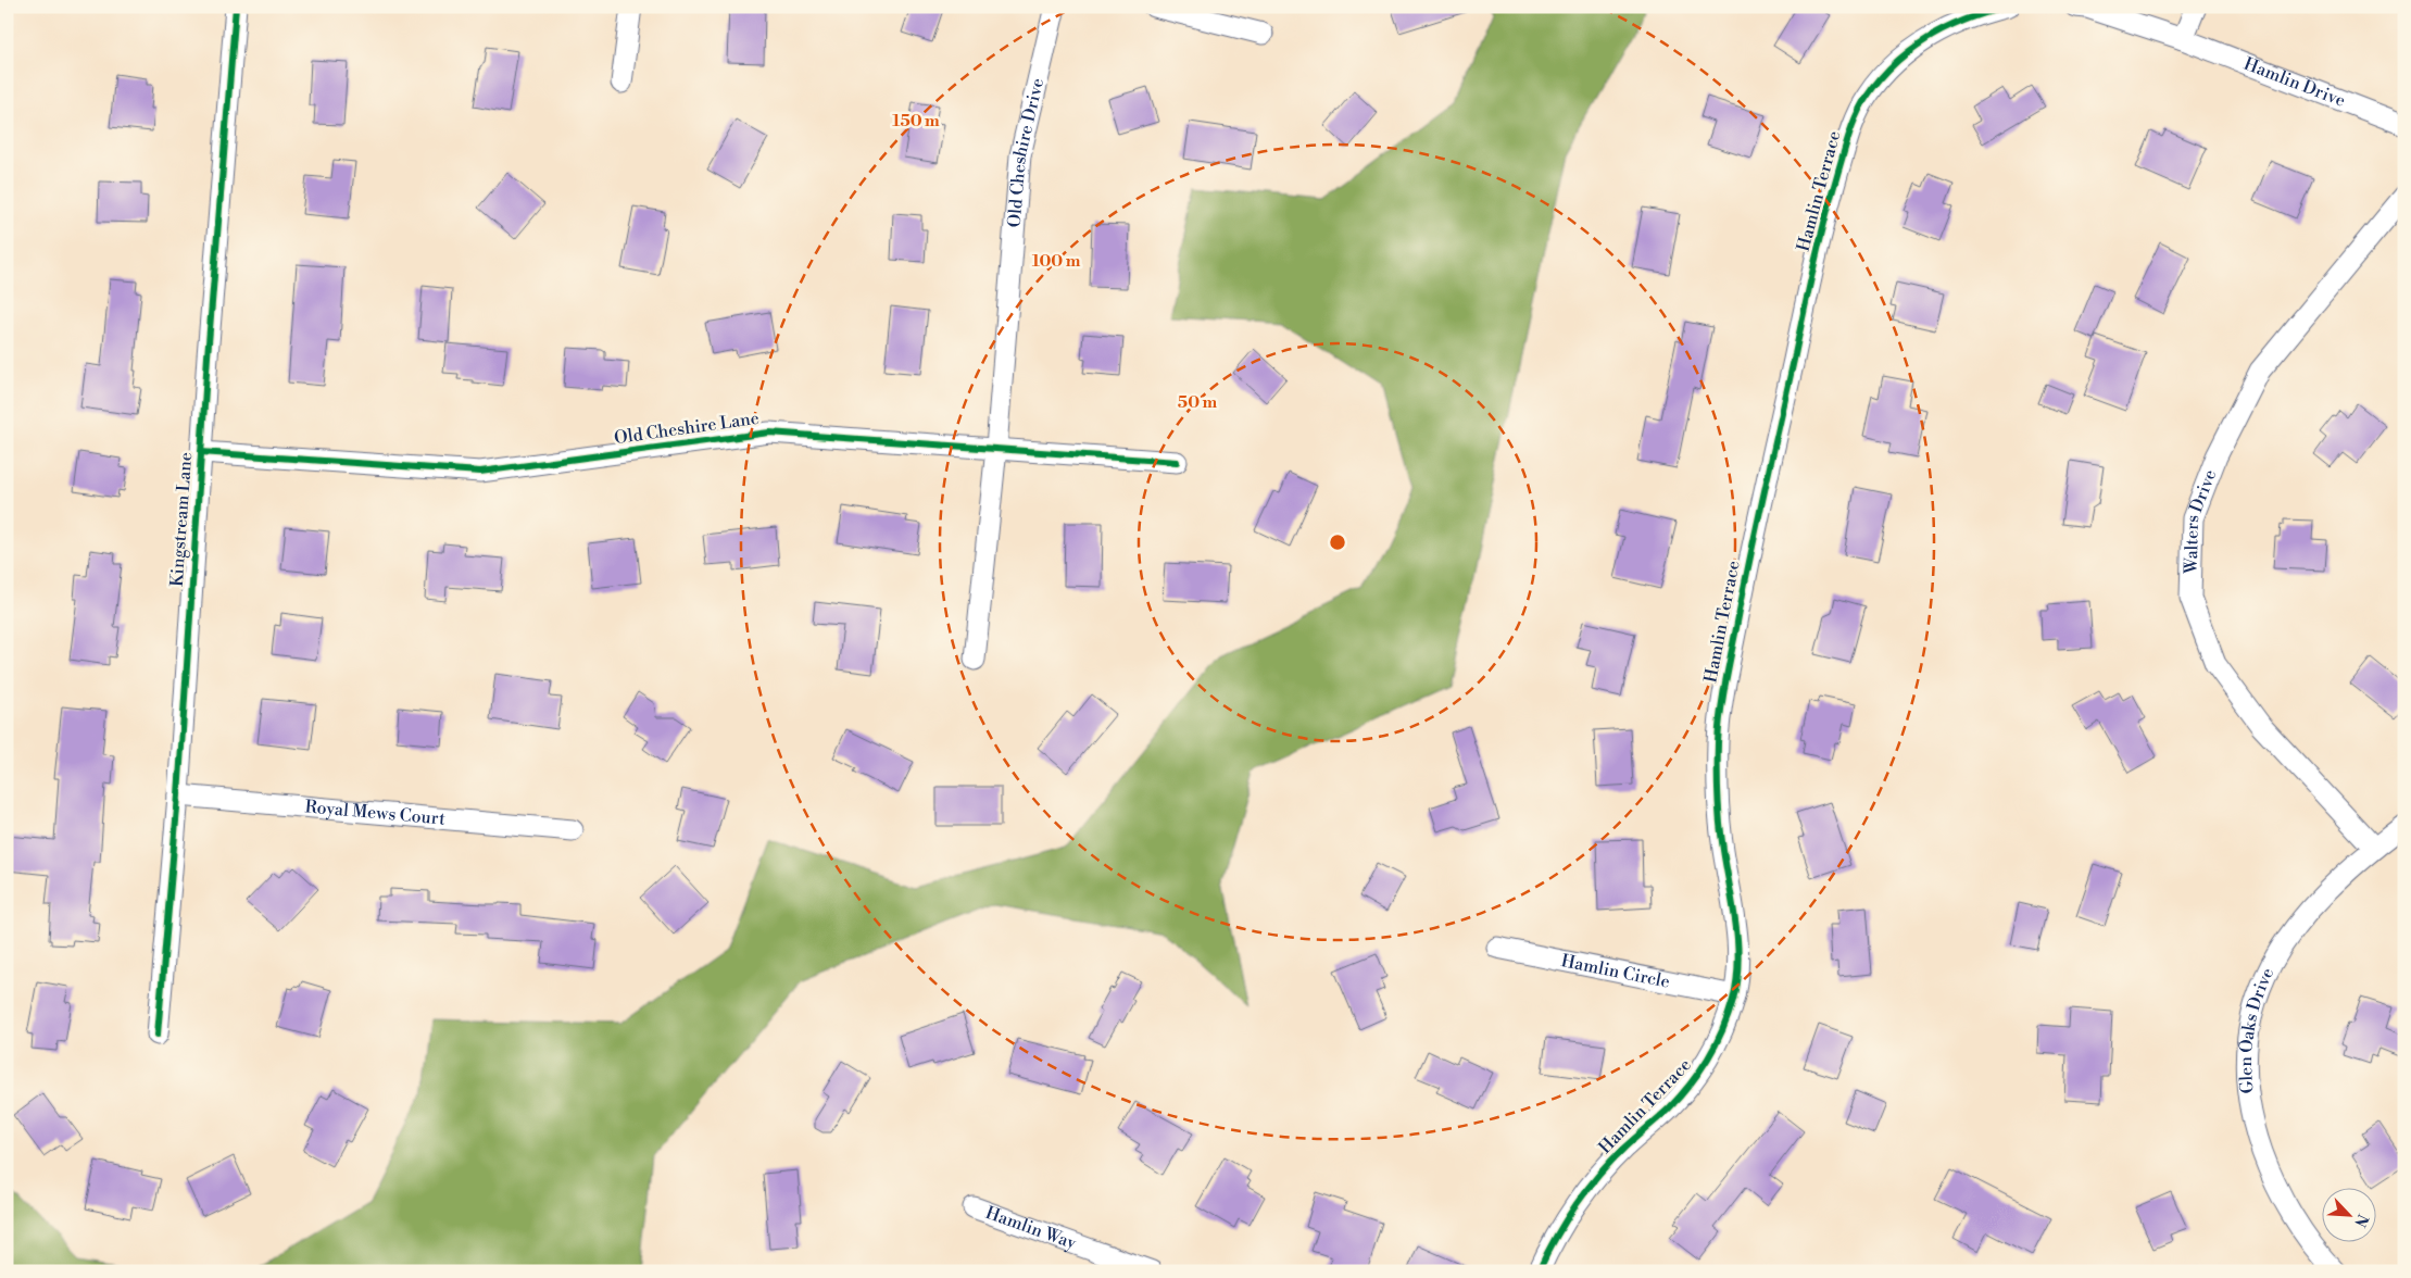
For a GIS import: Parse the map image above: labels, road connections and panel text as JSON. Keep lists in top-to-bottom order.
{
  "streets": {
    "street": [
      "Hamlin Drive",
      "Old Cheshire Drive",
      "Hamlin Terrace",
      "Old Cheshire Lane",
      "Kingstream Lane",
      "Walters Drive",
      "Royal Mews Court",
      "Hamlin Circle",
      "Glen Oaks Drive",
      "Hamlin Way"
    ]
  },
  "crossings": [
    ["Old Cheshire Drive", "Old Cheshire Lane"],
    ["Hamlin Terrace", "Hamlin Circle"],
    ["Old Cheshire Lane", "Kingstream Lane"],
    ["Kingstream Lane", "Royal Mews Court"],
    ["Walters Drive", "Glen Oaks Drive"]
  ],
  "north": "bottom right",
  "rings": ["150 m", "100 m", "50 m"]
}
